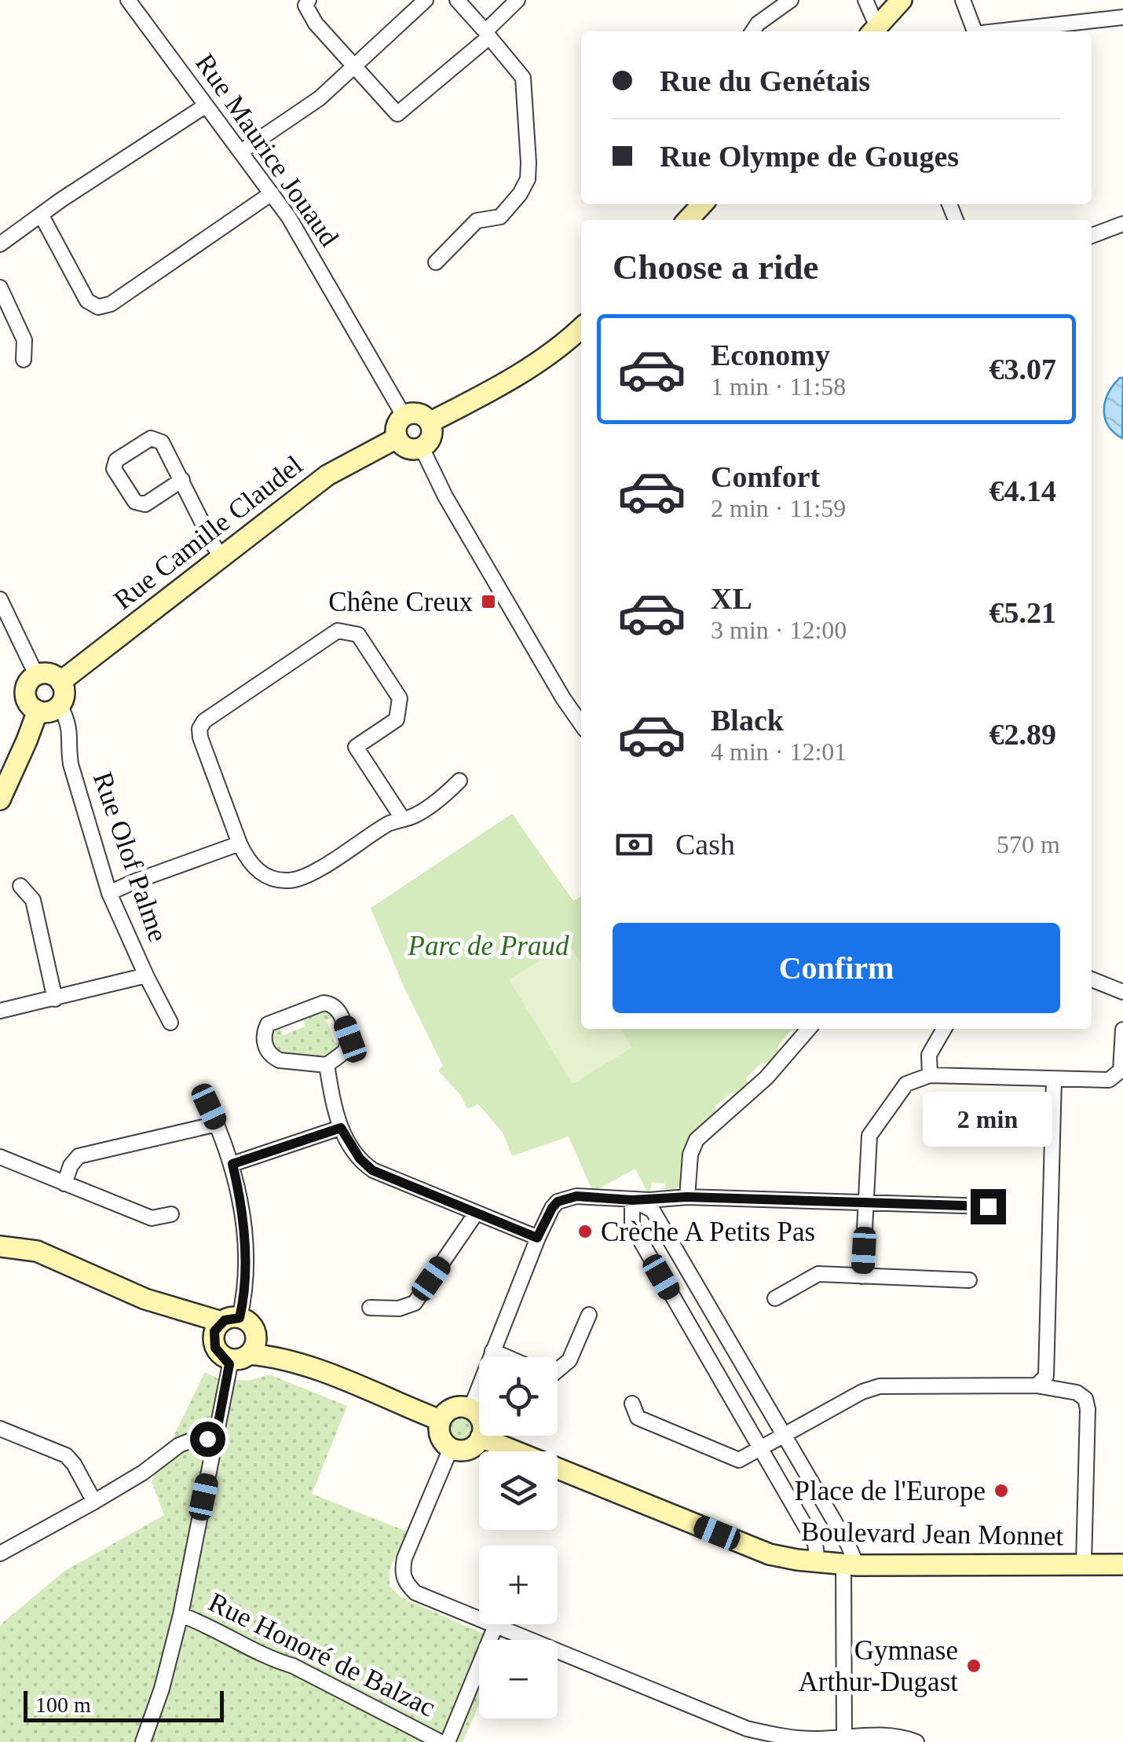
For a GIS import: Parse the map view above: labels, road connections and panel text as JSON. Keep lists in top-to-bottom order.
{
  "streets": {
    "street": [
      "Rue Maurice Jouaud",
      "Rue Camille Claudel",
      "Rue Olof Palme",
      "Boulevard Jean Monnet",
      "Rue Honoré de Balzac"
    ]
  },
  "crossings": [
    ["Rue Maurice Jouaud", "Rue Camille Claudel"],
    ["Rue Camille Claudel", "Rue Olof Palme"]
  ],
  "parks": ["Parc de Praud"],
  "places": {
    "transit": ["Chêne Creux"],
    "other": ["Crèche A Petits Pas", "Place de l'Europe", "Gymnase Arthur-Dugast"]
  },
  "scale_bar": "100 m",
  "page": {
    "banner": ["Rue du Genétais", "Rue Olympe de Gouges"],
    "heading": "Choose a ride",
    "list": [
      {
        "name": "Economy",
        "note": "1 min · 11:58",
        "value": "€3.07"
      },
      {
        "name": "Comfort",
        "note": "2 min · 11:59",
        "value": "€4.14"
      },
      {
        "name": "XL",
        "note": "3 min · 12:00",
        "value": "€5.21"
      },
      {
        "name": "Black",
        "note": "4 min · 12:01",
        "value": "€2.89"
      }
    ],
    "pay": ["Cash", "570 m"],
    "buttons": "Confirm",
    "bubble": "2 min",
    "map_buttons": ["+", "−"],
    "scale": "100 m"
  }
}
